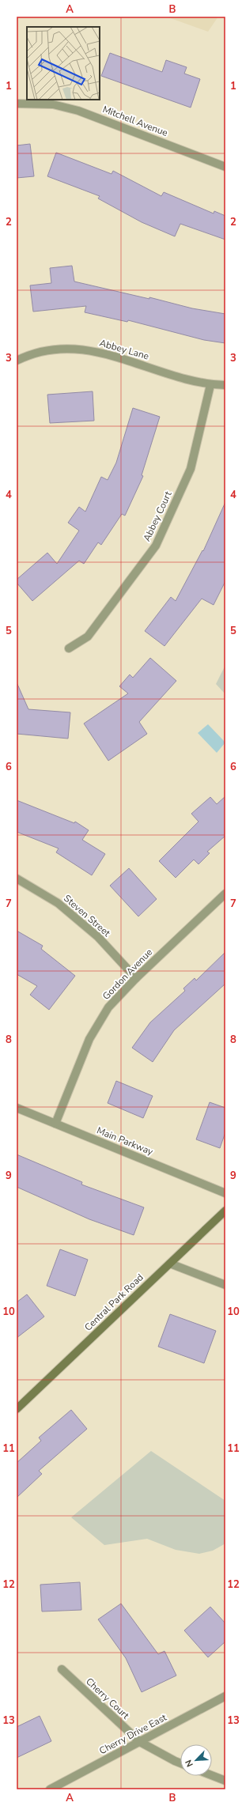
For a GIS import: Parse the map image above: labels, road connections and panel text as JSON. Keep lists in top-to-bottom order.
{
  "streets": {
    "street": [
      "Mitchell Avenue",
      "Abbey Lane",
      "Abbey Court",
      "Steven Street",
      "Gordon Avenue",
      "Main Parkway",
      "Central Park Road",
      "Cherry Court",
      "Cherry Drive East"
    ]
  },
  "crossings": [
    ["Abbey Lane", "Abbey Court"],
    ["Steven Street", "Gordon Avenue"],
    ["Gordon Avenue", "Main Parkway"],
    ["Cherry Court", "Cherry Drive East"]
  ],
  "north": "bottom left",
  "grid": {
    "columns": ["A", "B"],
    "rows": [
      "1",
      "2",
      "3",
      "4",
      "5",
      "6",
      "7",
      "8",
      "9",
      "10",
      "11",
      "12",
      "13"
    ]
  }
}
